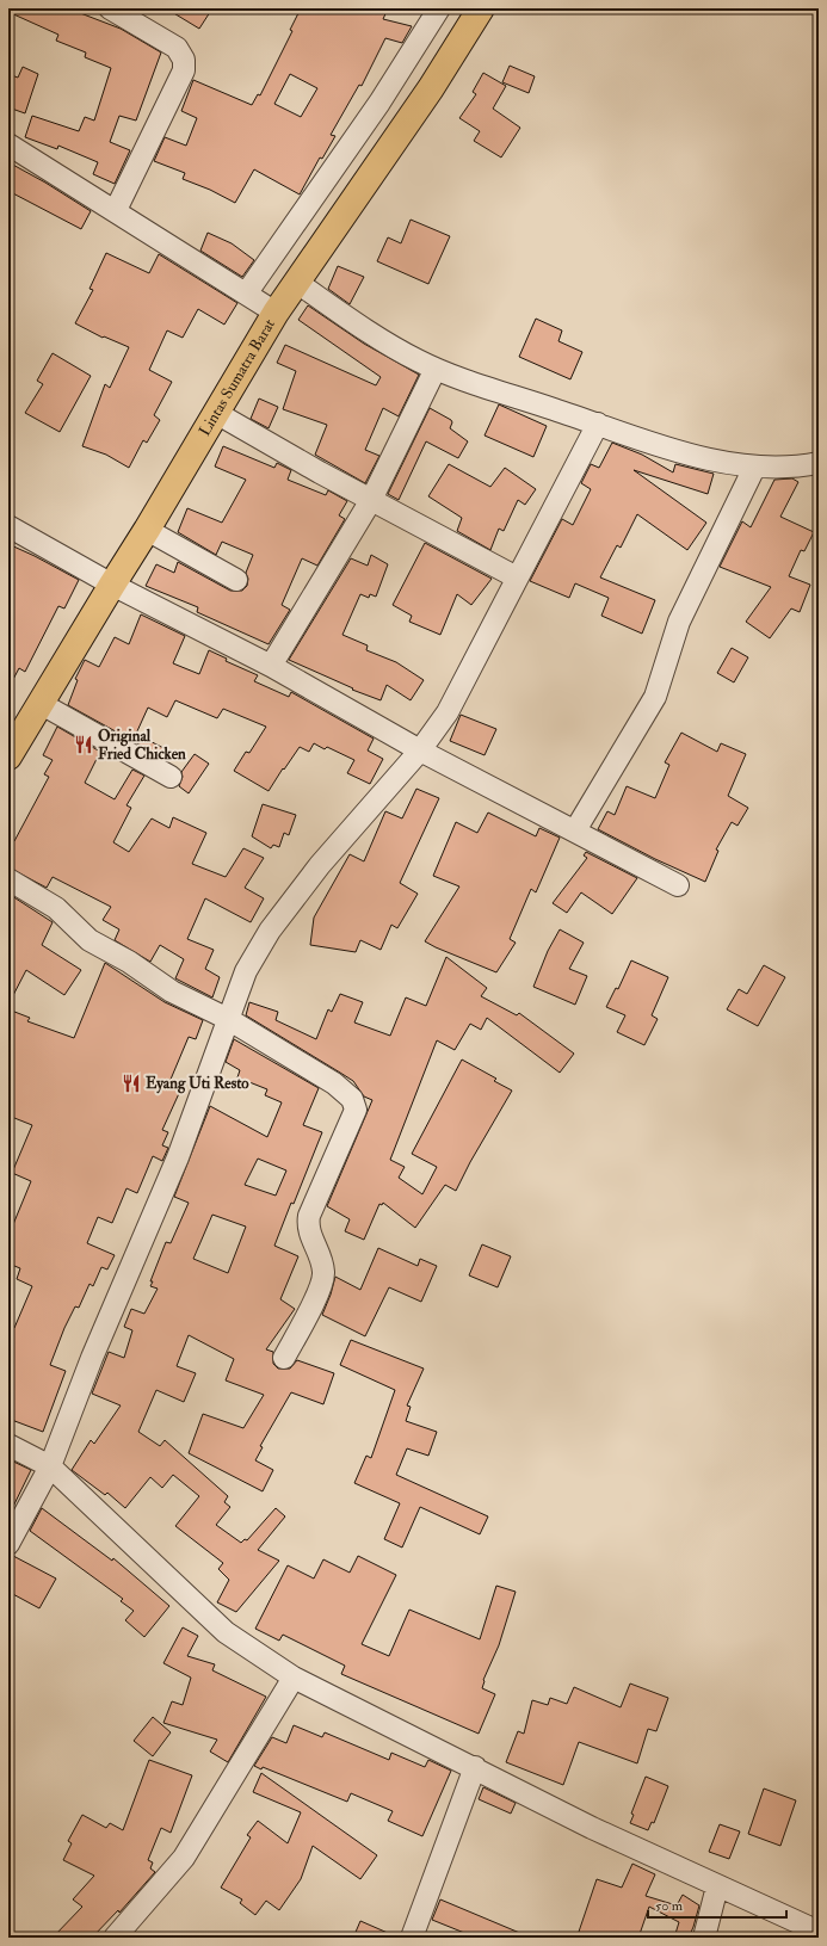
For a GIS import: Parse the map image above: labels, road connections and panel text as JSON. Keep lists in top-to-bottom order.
{
  "streets": {
    "highway": ["Lintas Sumatra Barat"]
  },
  "places": {
    "restaurant": ["Original Fried Chicken", "Eyang Uti Resto"]
  },
  "scale_bar": "50 m"
}
